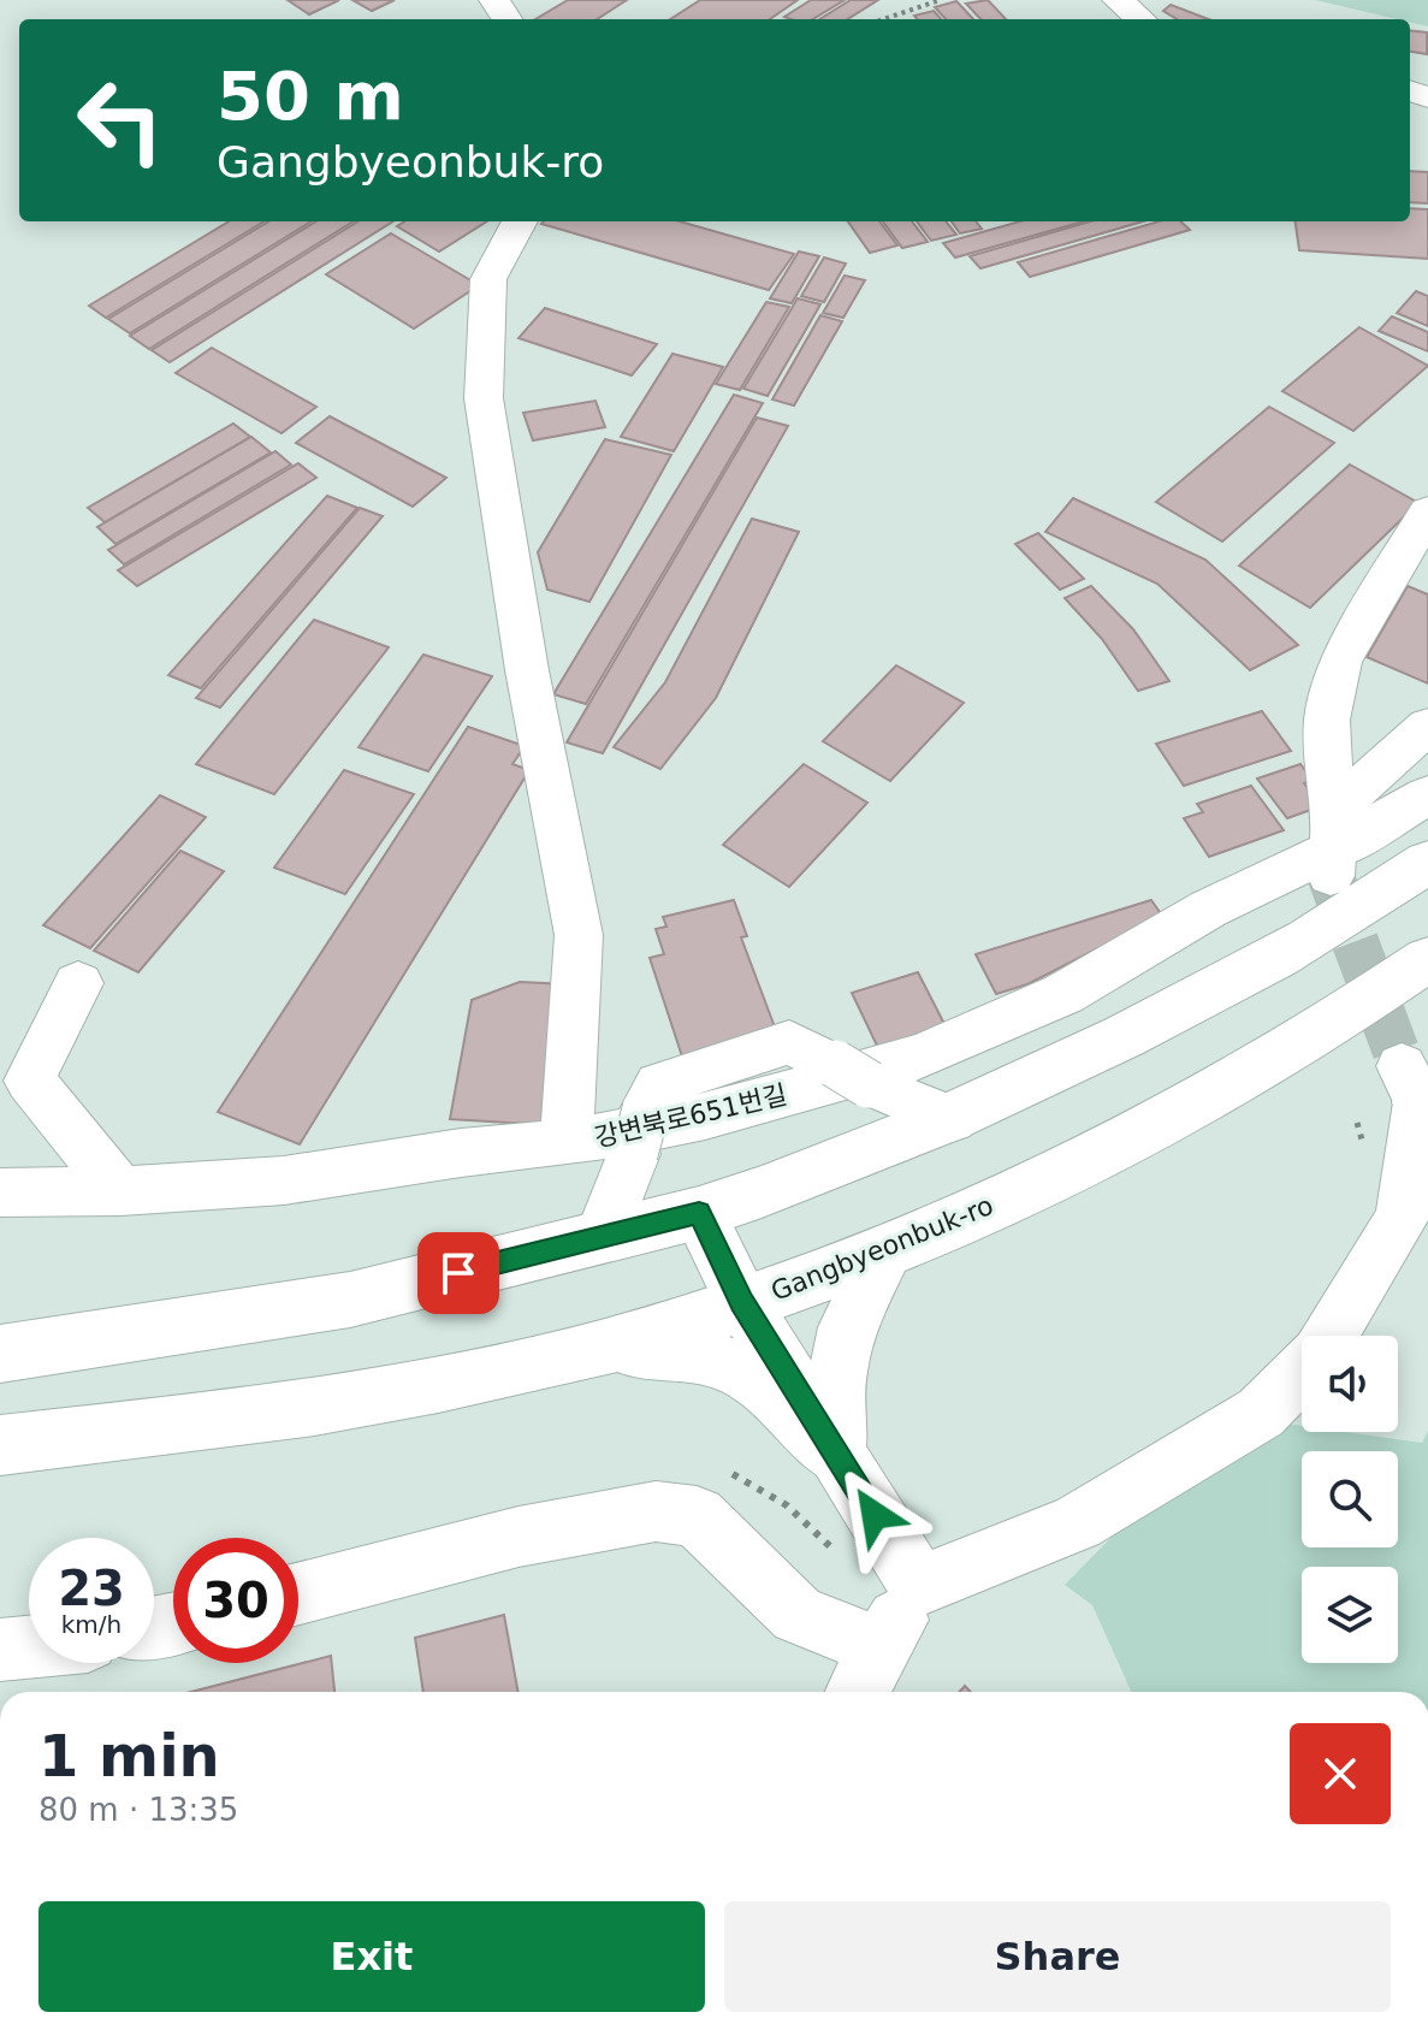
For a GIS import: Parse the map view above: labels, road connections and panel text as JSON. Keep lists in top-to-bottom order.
{
  "streets": {
    "highway": ["Gangbyeonbuk-ro"],
    "street": ["강변북로651번길"]
  },
  "page": {
    "turn": ["50 m", "Gangbyeonbuk-ro"],
    "speed": "23 km/h",
    "limit": "30",
    "heading": ["1 min", "80 m · 13:35"],
    "buttons": ["Exit", "Share"]
  }
}
